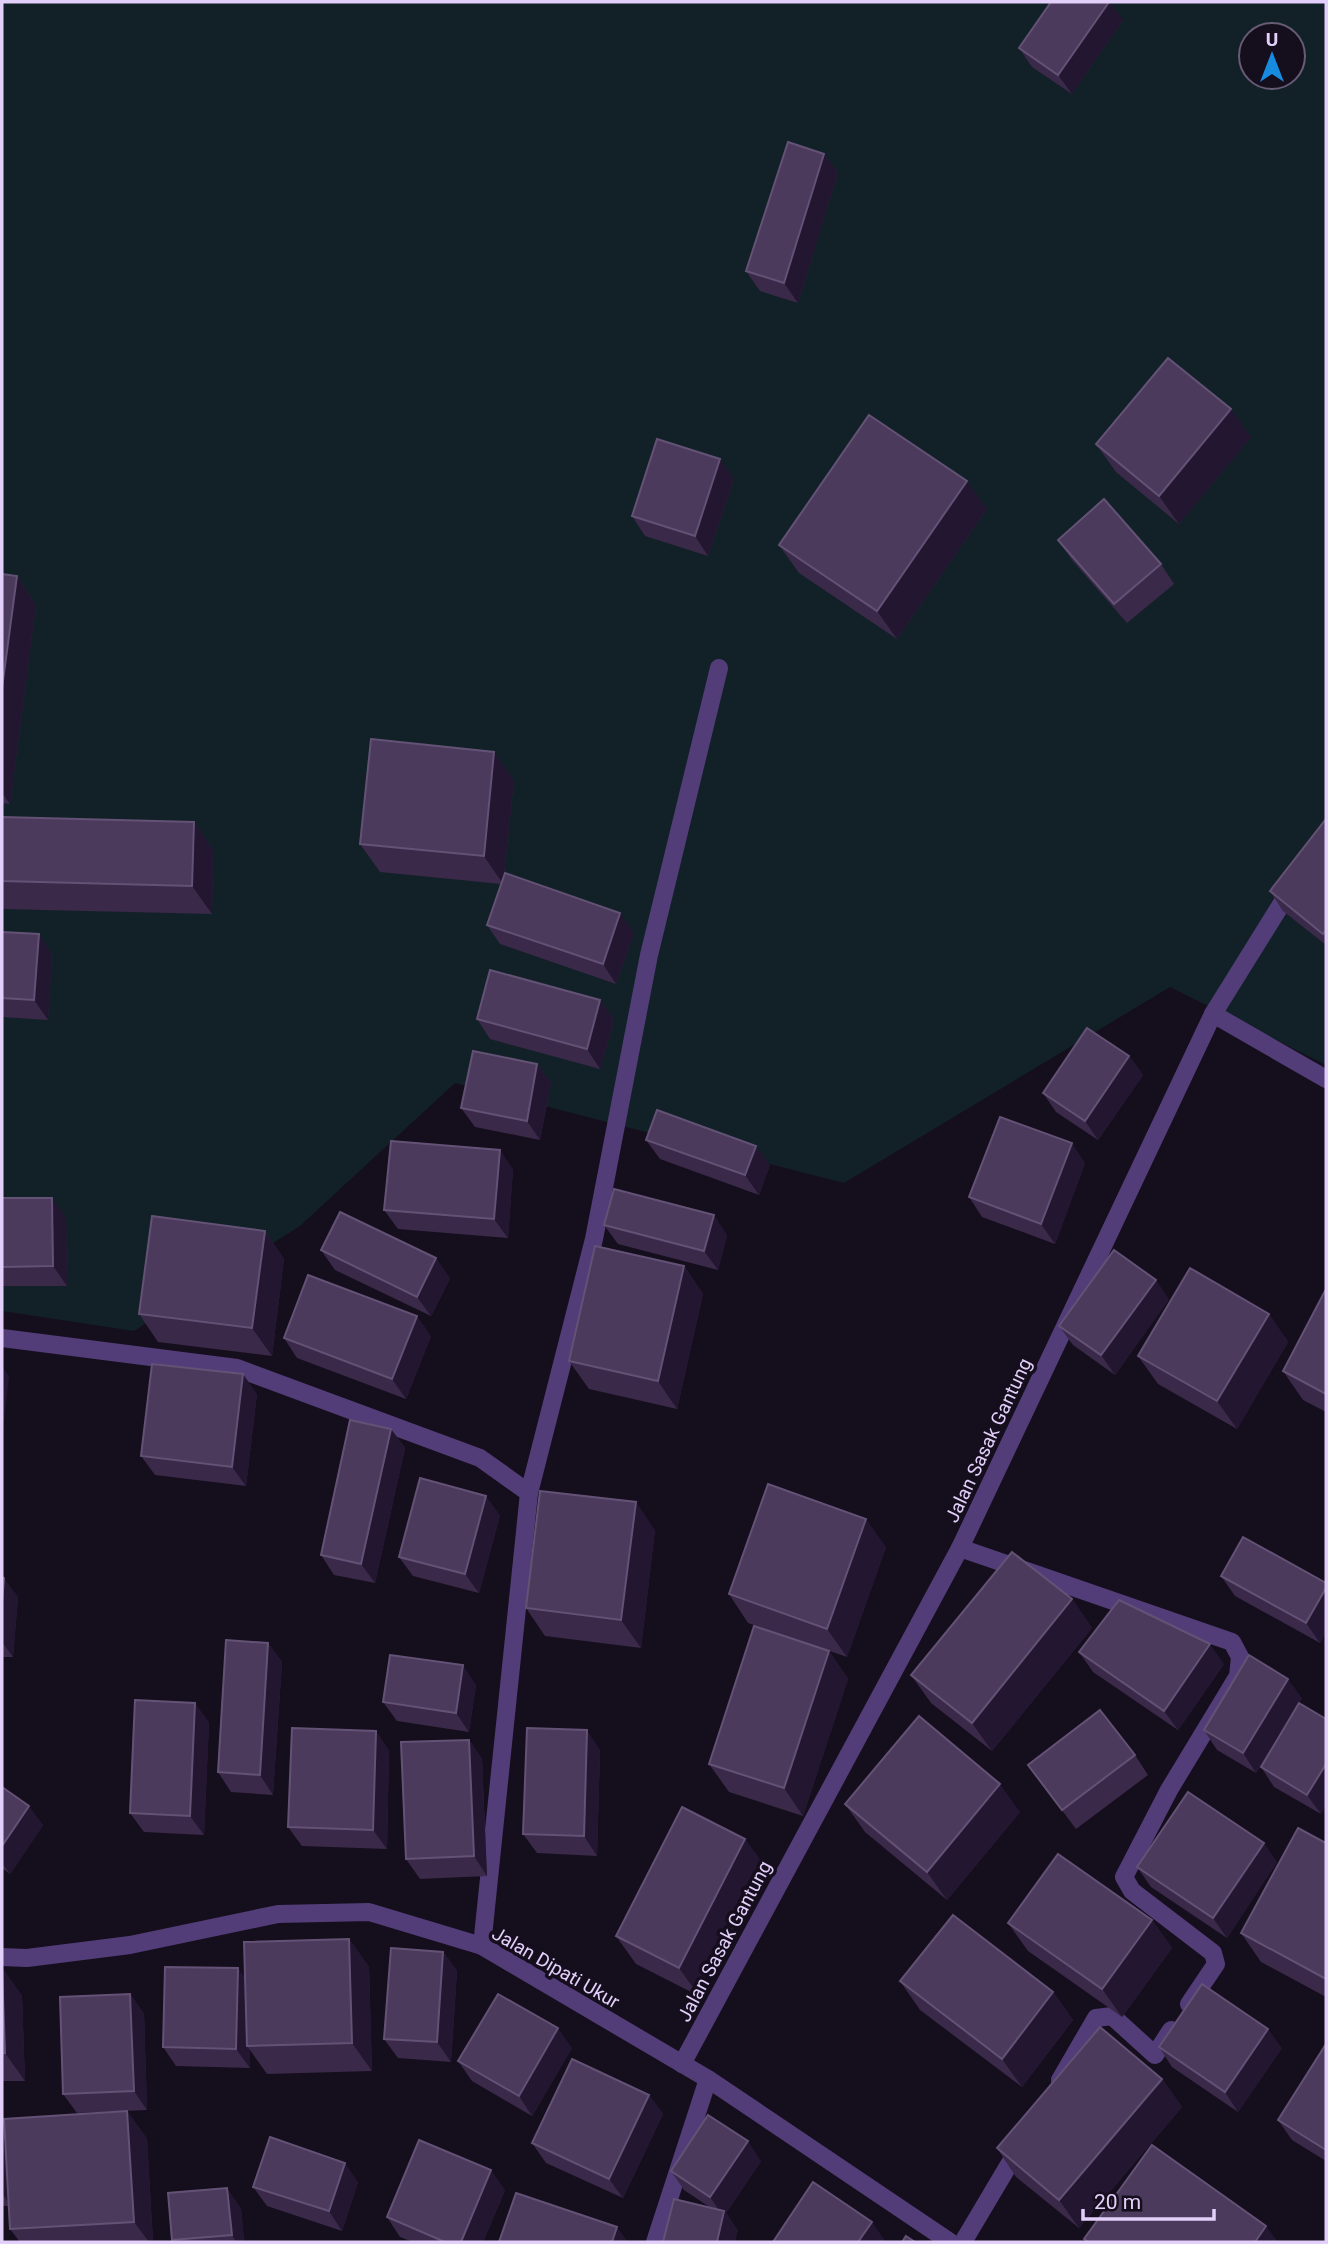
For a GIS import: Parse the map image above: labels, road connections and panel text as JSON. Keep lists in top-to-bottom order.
{
  "streets": {
    "street": ["Jalan Sasak Gantung", "Jalan Dipati Ukur"]
  },
  "crossings": [
    ["Jalan Sasak Gantung", "Jalan Dipati Ukur"]
  ],
  "scale_bar": "20 m",
  "north": "top"
}
